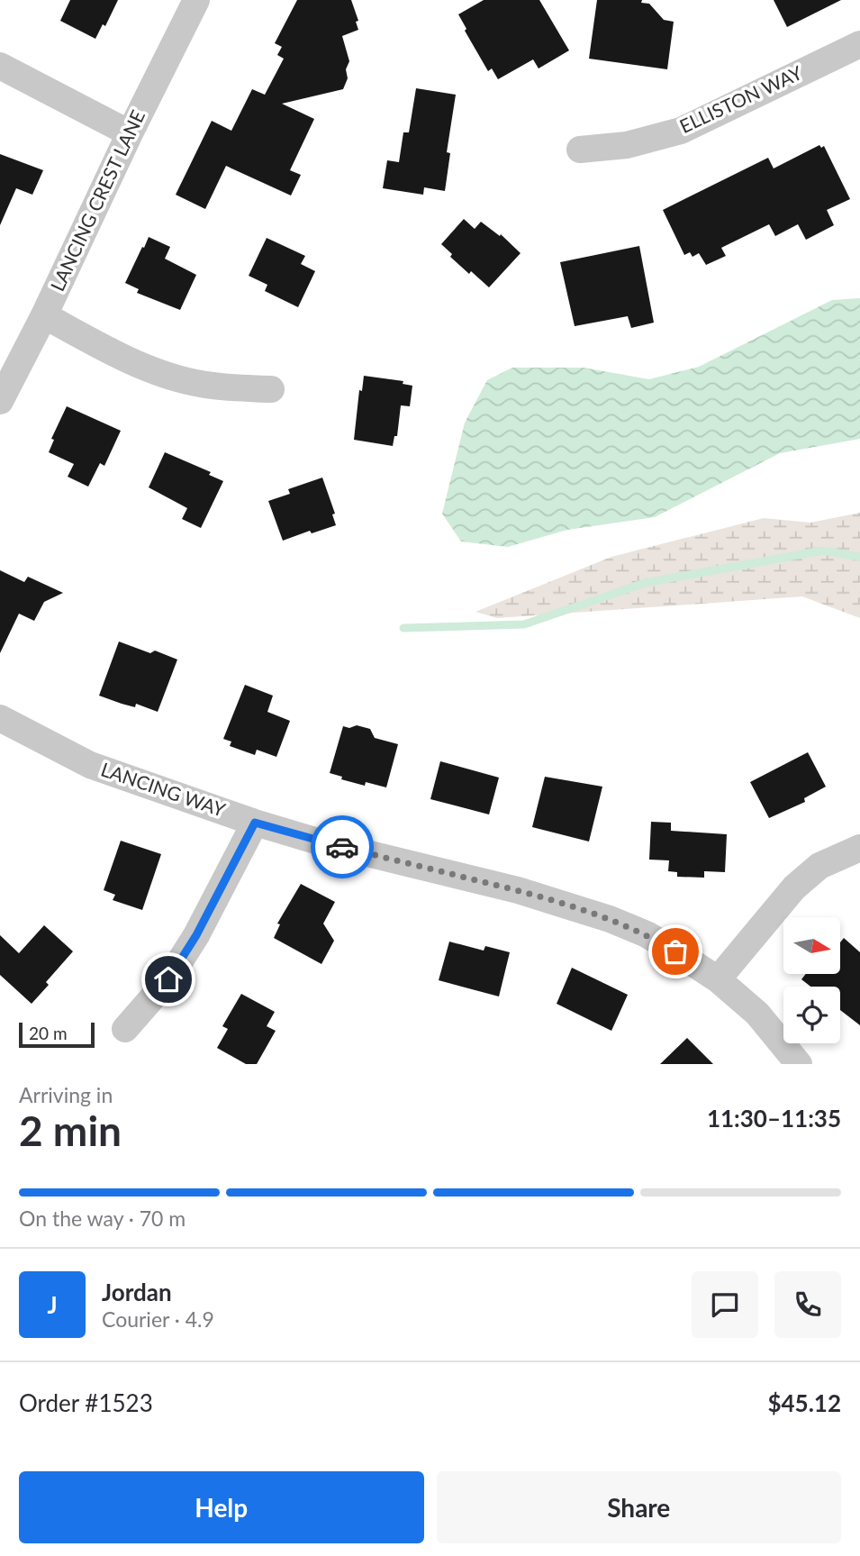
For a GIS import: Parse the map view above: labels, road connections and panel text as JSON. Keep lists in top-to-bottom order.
{
  "streets": {
    "street": ["ELLISTON WAY", "LANCING CREST LANE", "LANCING WAY"]
  },
  "scale_bar": "20 m",
  "north": "right",
  "page": {
    "scale": "20 m",
    "heading": ["2 min", "Arriving in", "11:30–11:35"],
    "panel": [
      "Jordan",
      "Courier · 4.9",
      "Order #1523",
      "$45.12"
    ],
    "bar": "On the way · 70 m",
    "round": "J",
    "buttons": ["Help", "Share"]
  }
}
